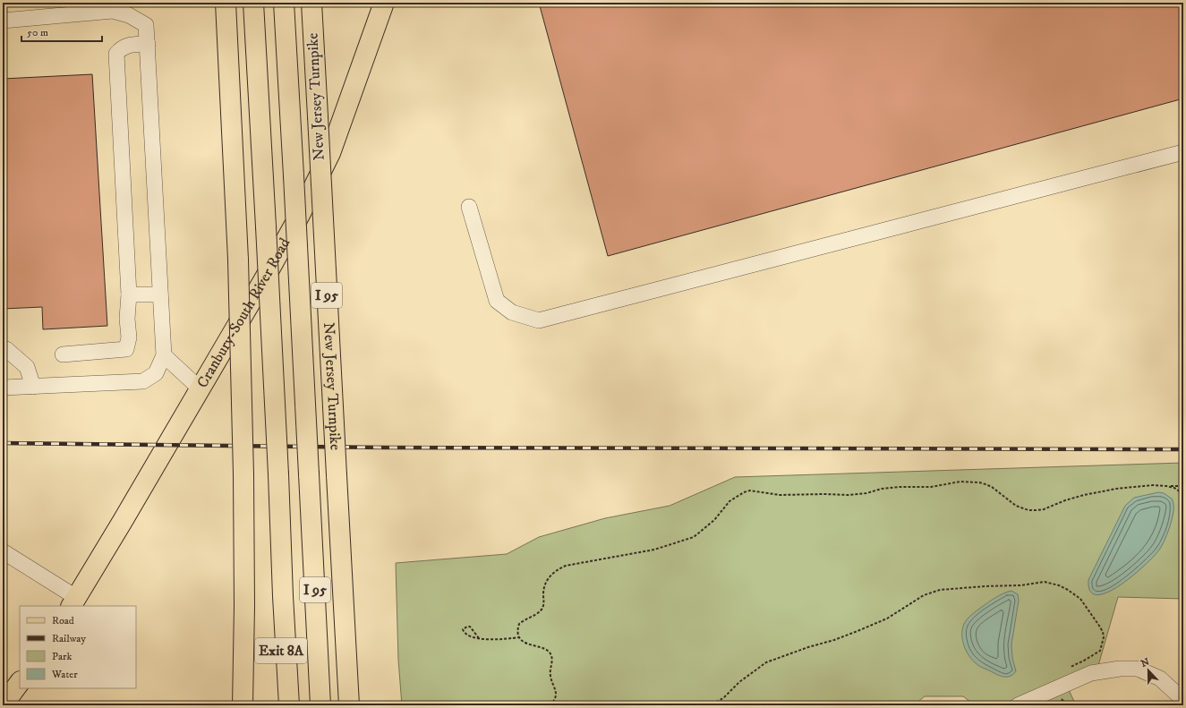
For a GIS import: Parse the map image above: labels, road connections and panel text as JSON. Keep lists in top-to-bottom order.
{
  "streets": {
    "main road": [
      "New Jersey Turnpike",
      "I 95",
      "Cranbury-South River Road",
      "Exit 8A"
    ]
  },
  "crossings": [
    ["I 95", "Exit 8A"]
  ],
  "legend": [
    "Road",
    "Railway",
    "Park",
    "Water"
  ],
  "scale_bar": "50 m",
  "north": "top"
}
